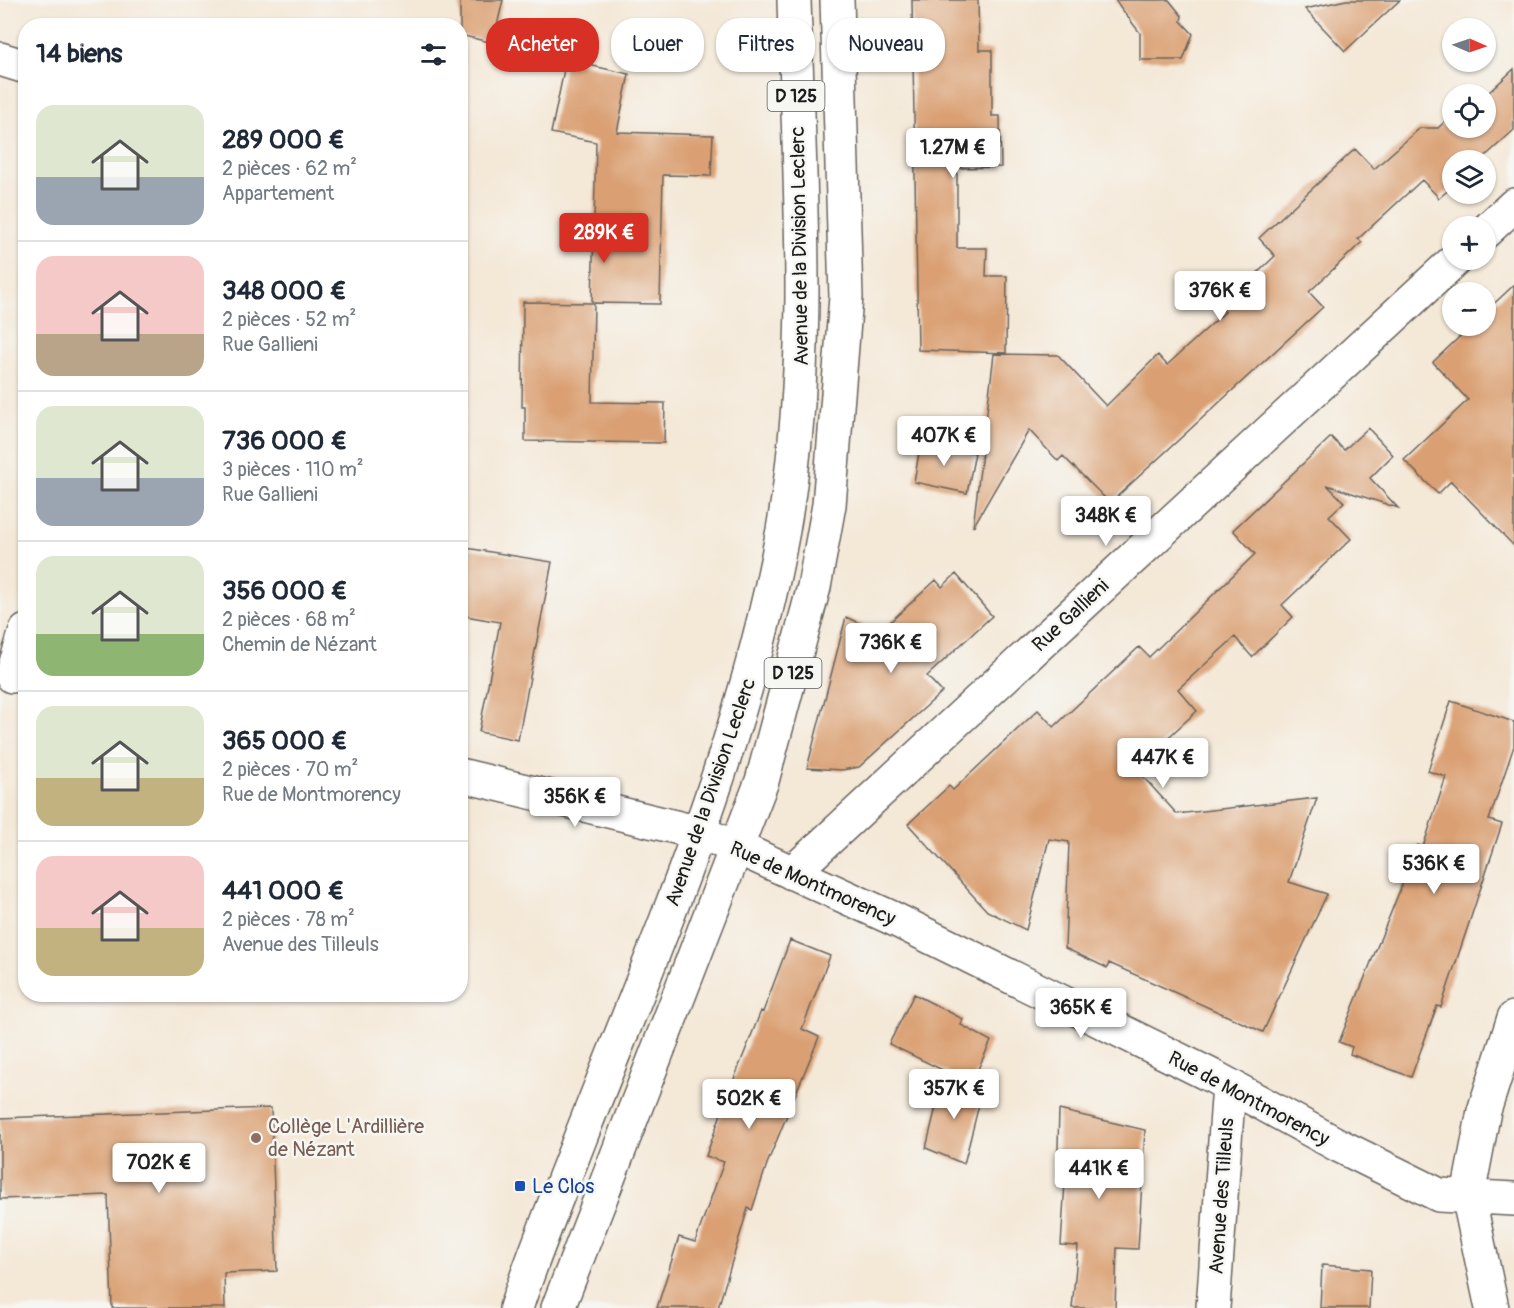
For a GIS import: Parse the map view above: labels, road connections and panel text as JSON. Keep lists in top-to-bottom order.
{
  "streets": {
    "street": [
      "D 125",
      "Avenue de la Division Leclerc",
      "Rue Gallieni",
      "Rue de Montmorency",
      "Avenue des Tilleuls"
    ]
  },
  "crossings": [
    ["Avenue de la Division Leclerc", "Rue de Montmorency"],
    ["Rue Gallieni", "Rue de Montmorency"],
    ["Rue de Montmorency", "Avenue des Tilleuls"]
  ],
  "places": {
    "other": ["Collège L'Ardillière de Nézant"],
    "transit": ["Le Clos"]
  },
  "north": "right",
  "page": {
    "map_buttons": ["+", "−"],
    "chip": [
      "Acheter",
      "Louer",
      "Filtres",
      "Nouveau"
    ],
    "heading": "14 biens",
    "list": [
      {
        "name": "289 000 €",
        "note": "2 pièces · 62 m² · Appartement"
      },
      {
        "name": "348 000 €",
        "note": "2 pièces · 52 m² · Rue Gallieni"
      },
      {
        "name": "736 000 €",
        "note": "3 pièces · 110 m² · Rue Gallieni"
      },
      {
        "name": "356 000 €",
        "note": "2 pièces · 68 m² · Chemin de Nézant"
      },
      {
        "name": "365 000 €",
        "note": "2 pièces · 70 m² · Rue de Montmorency"
      },
      {
        "name": "441 000 €",
        "note": "2 pièces · 78 m² · Avenue des Tilleuls"
      }
    ],
    "price": [
      "1.27M €",
      "289K €",
      "376K €",
      "407K €",
      "348K €",
      "736K €",
      "447K €",
      "356K €",
      "536K €",
      "365K €",
      "357K €",
      "502K €",
      "702K €",
      "441K €"
    ]
  }
}
